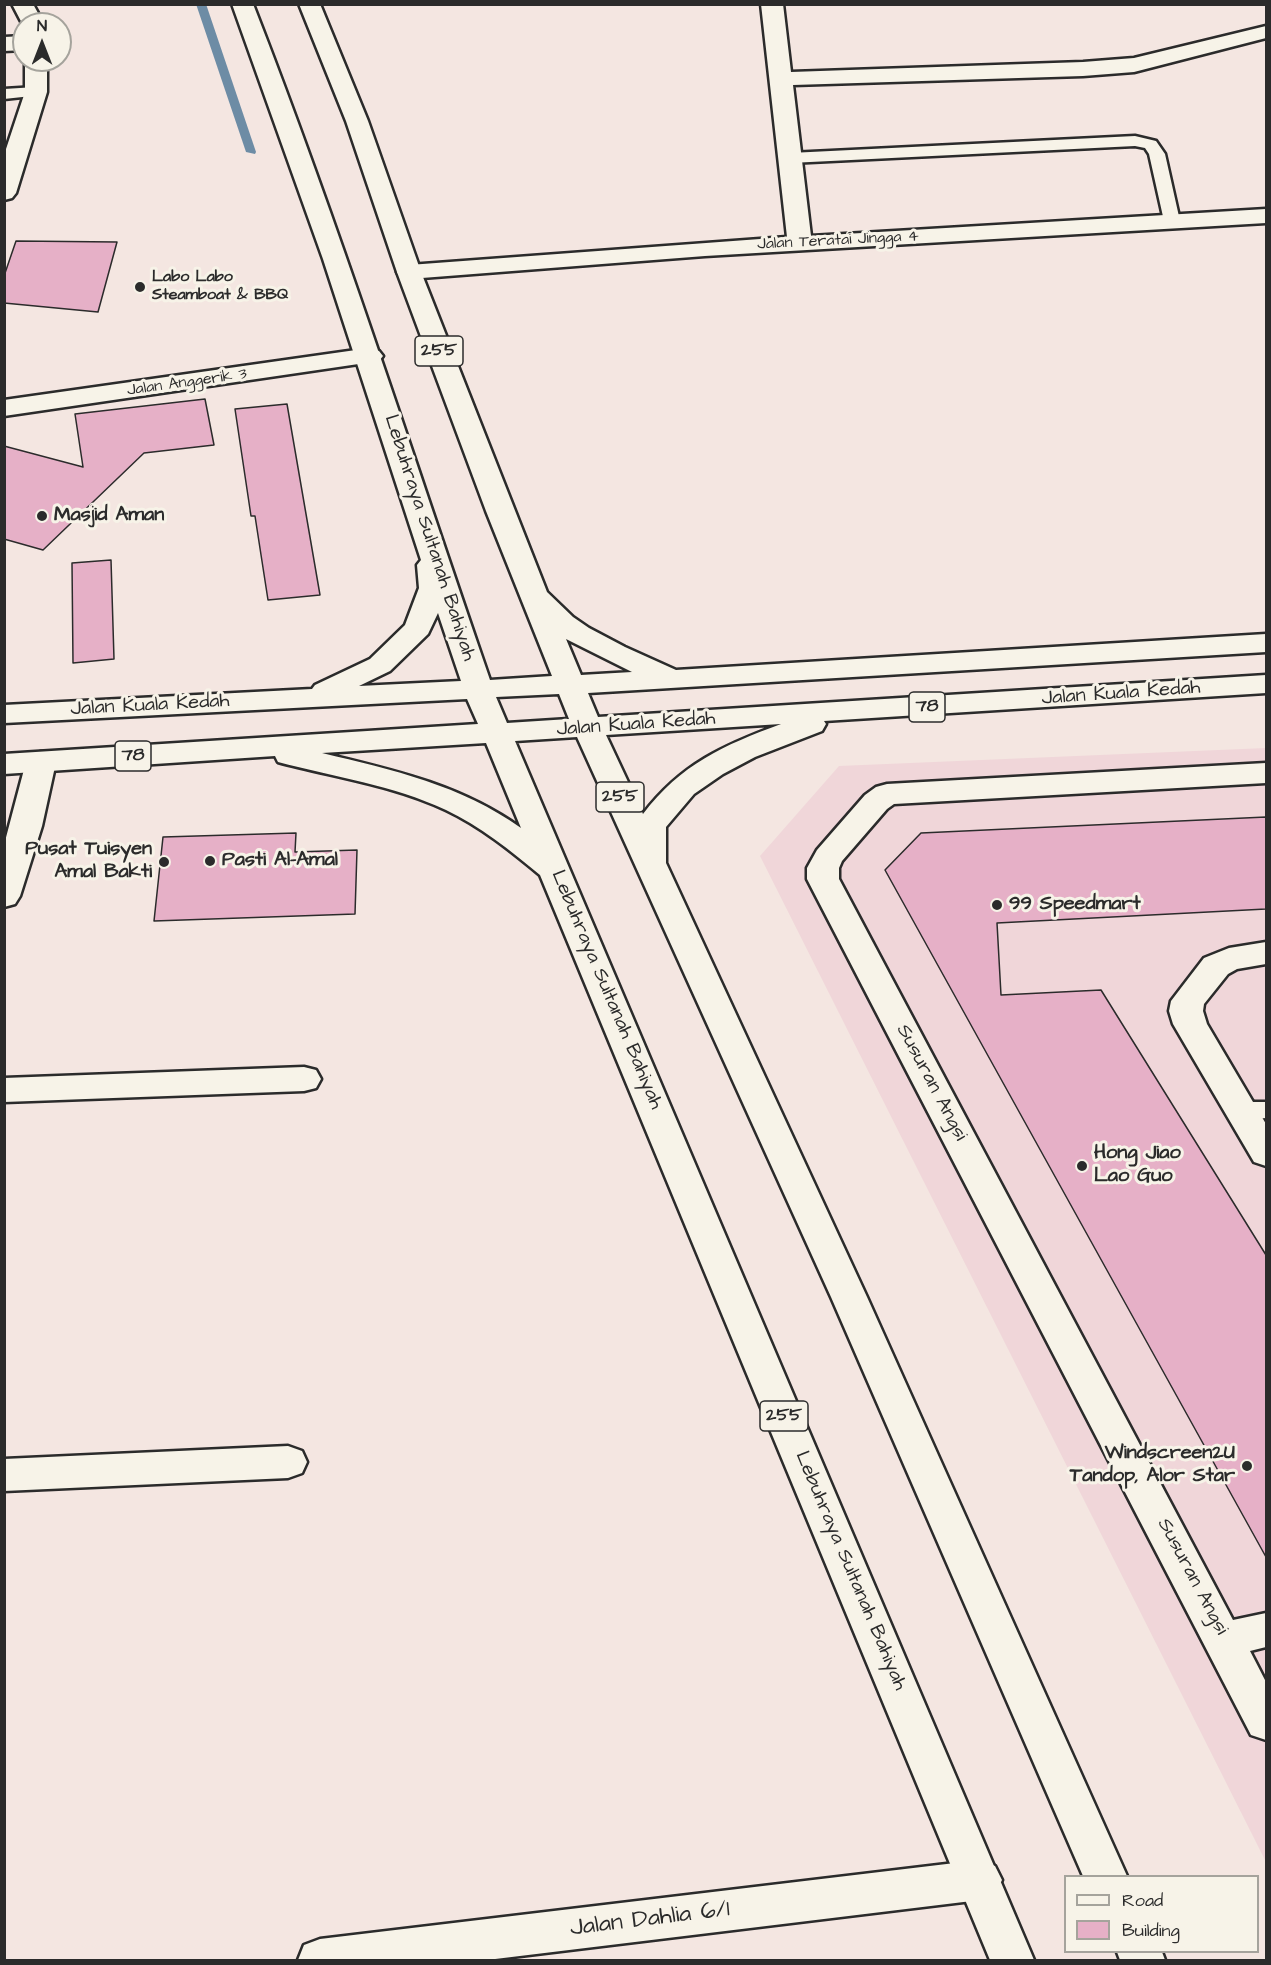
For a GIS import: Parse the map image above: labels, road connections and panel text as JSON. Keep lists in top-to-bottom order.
{
  "streets": {
    "main road": [
      "Jalan Teratai Jingga 4",
      "255",
      "Jalan Anggerik 3",
      "Lebuhraya Sultanah Bahiyah",
      "Jalan Kuala Kedah",
      "78",
      "Susuran Angsi",
      "Jalan Dahlia 6/1"
    ]
  },
  "crossings": [
    ["Jalan Teratai Jingga 4", "255"],
    ["255", "Jalan Kuala Kedah"],
    ["Jalan Anggerik 3", "Lebuhraya Sultanah Bahiyah"],
    ["Lebuhraya Sultanah Bahiyah", "Jalan Kuala Kedah"],
    ["Lebuhraya Sultanah Bahiyah", "Jalan Dahlia 6/1"]
  ],
  "places": [
    "Labo Labo Steamboat & BBQ",
    "Masjid Aman",
    "Pasti Al-Amal",
    "Pusat Tuisyen Amal Bakti",
    "99 Speedmart",
    "Hong Jiao Lao Guo",
    "Windscreen2U Tandop, Alor Star"
  ],
  "legend": ["Road", "Building"],
  "north": "top"
}
